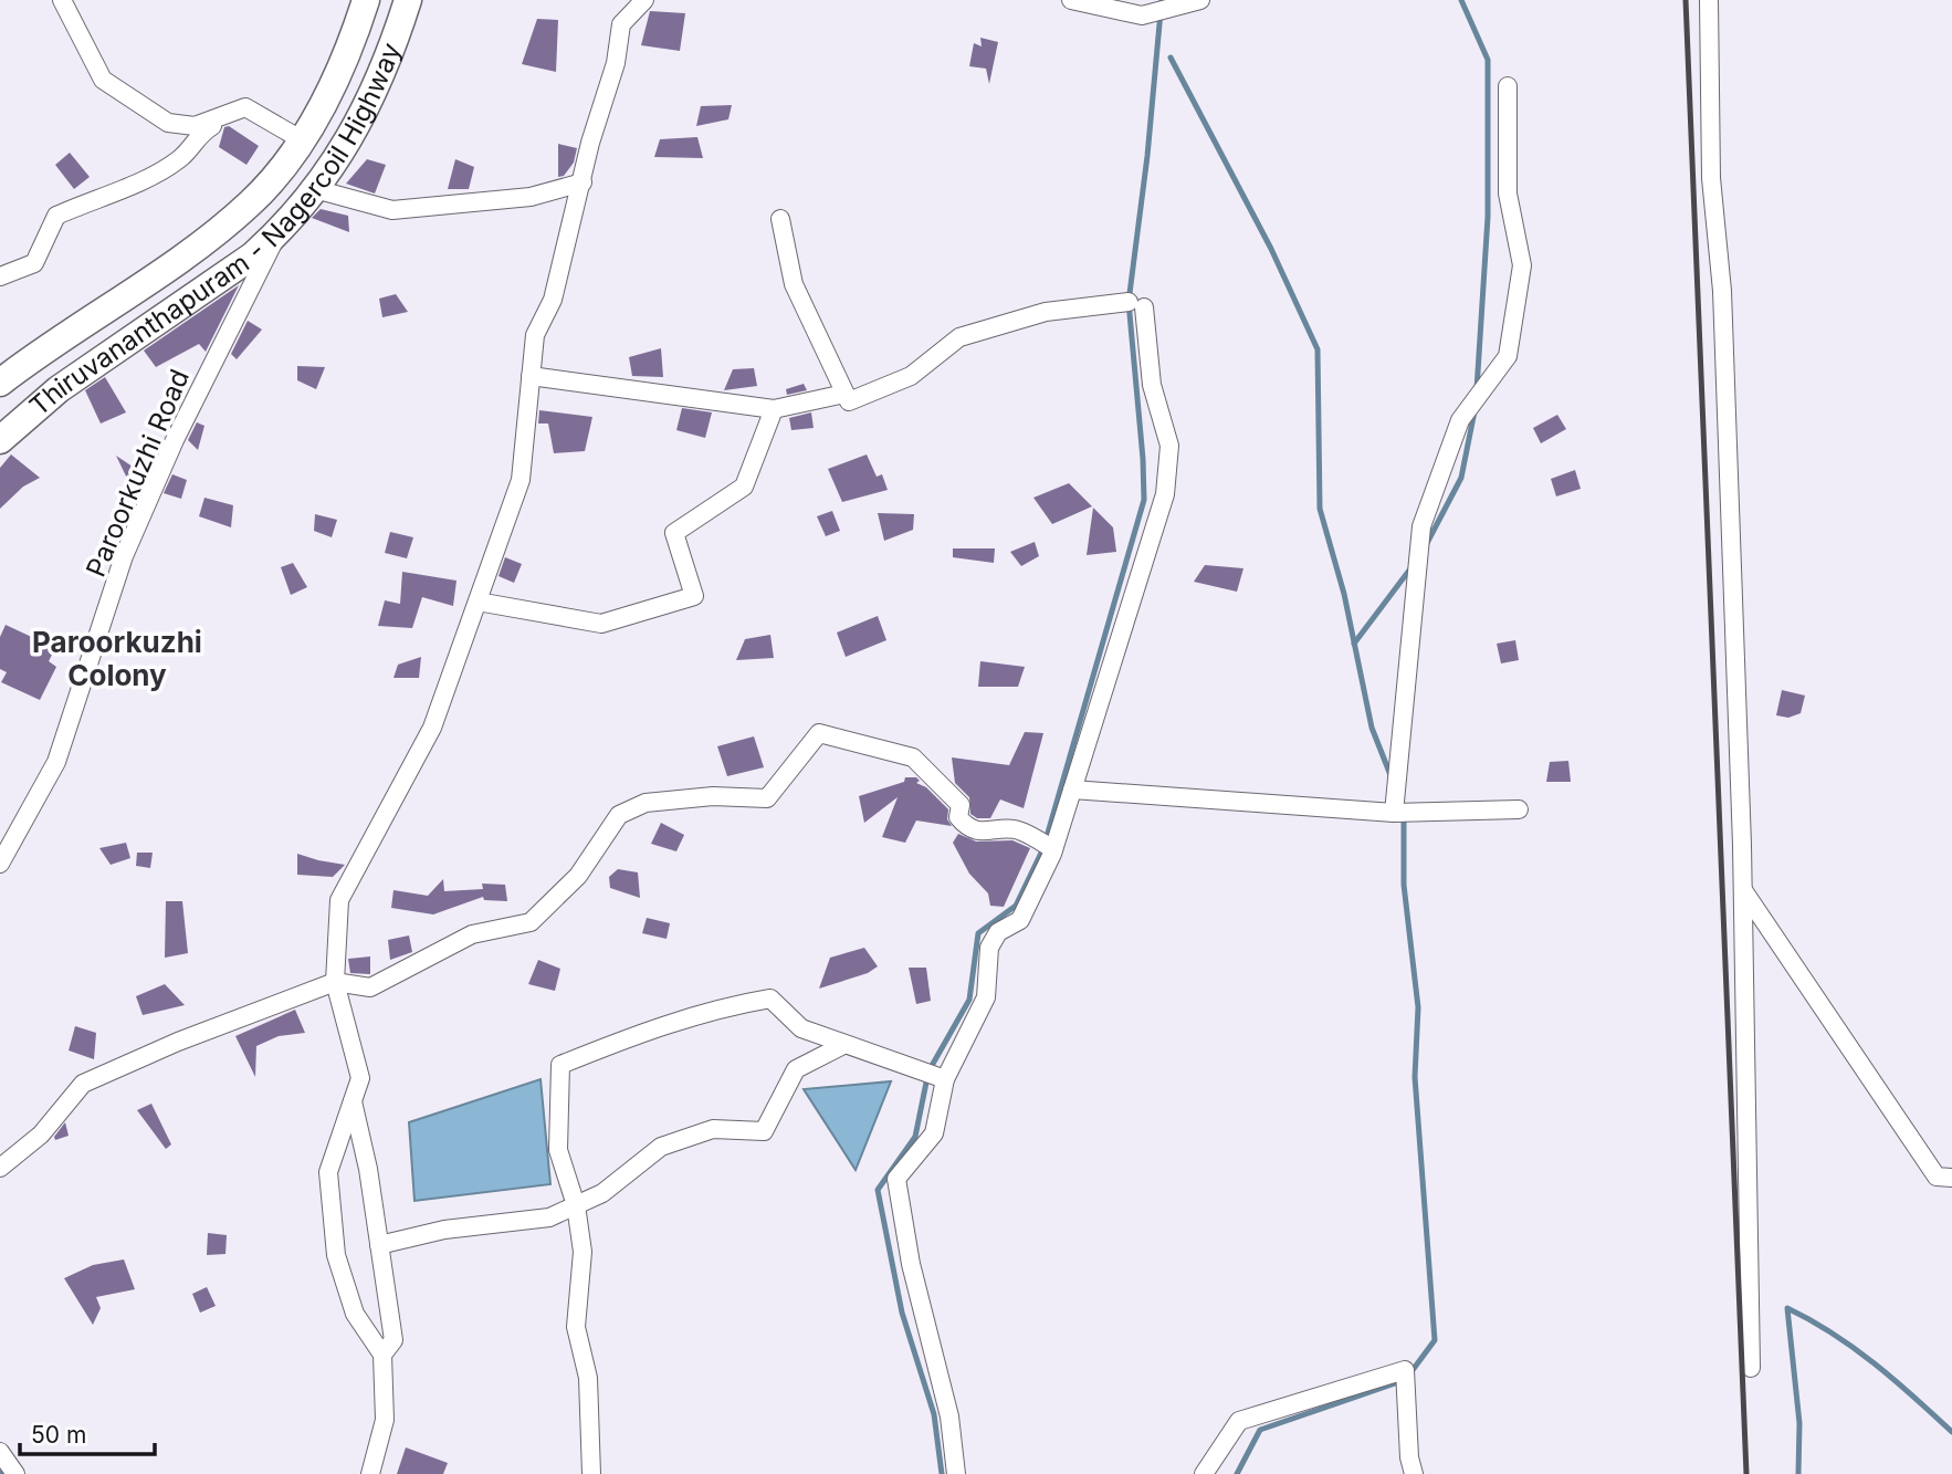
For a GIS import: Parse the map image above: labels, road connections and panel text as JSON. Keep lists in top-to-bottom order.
{
  "streets": {
    "main road": ["Thiruvananthapuram - Nagercoil Highway"],
    "street": ["Paroorkuzhi Road"]
  },
  "crossings": [
    ["Thiruvananthapuram - Nagercoil Highway", "Paroorkuzhi Road"]
  ],
  "districts": ["Paroorkuzhi Colony"],
  "scale_bar": "50 m"
}
